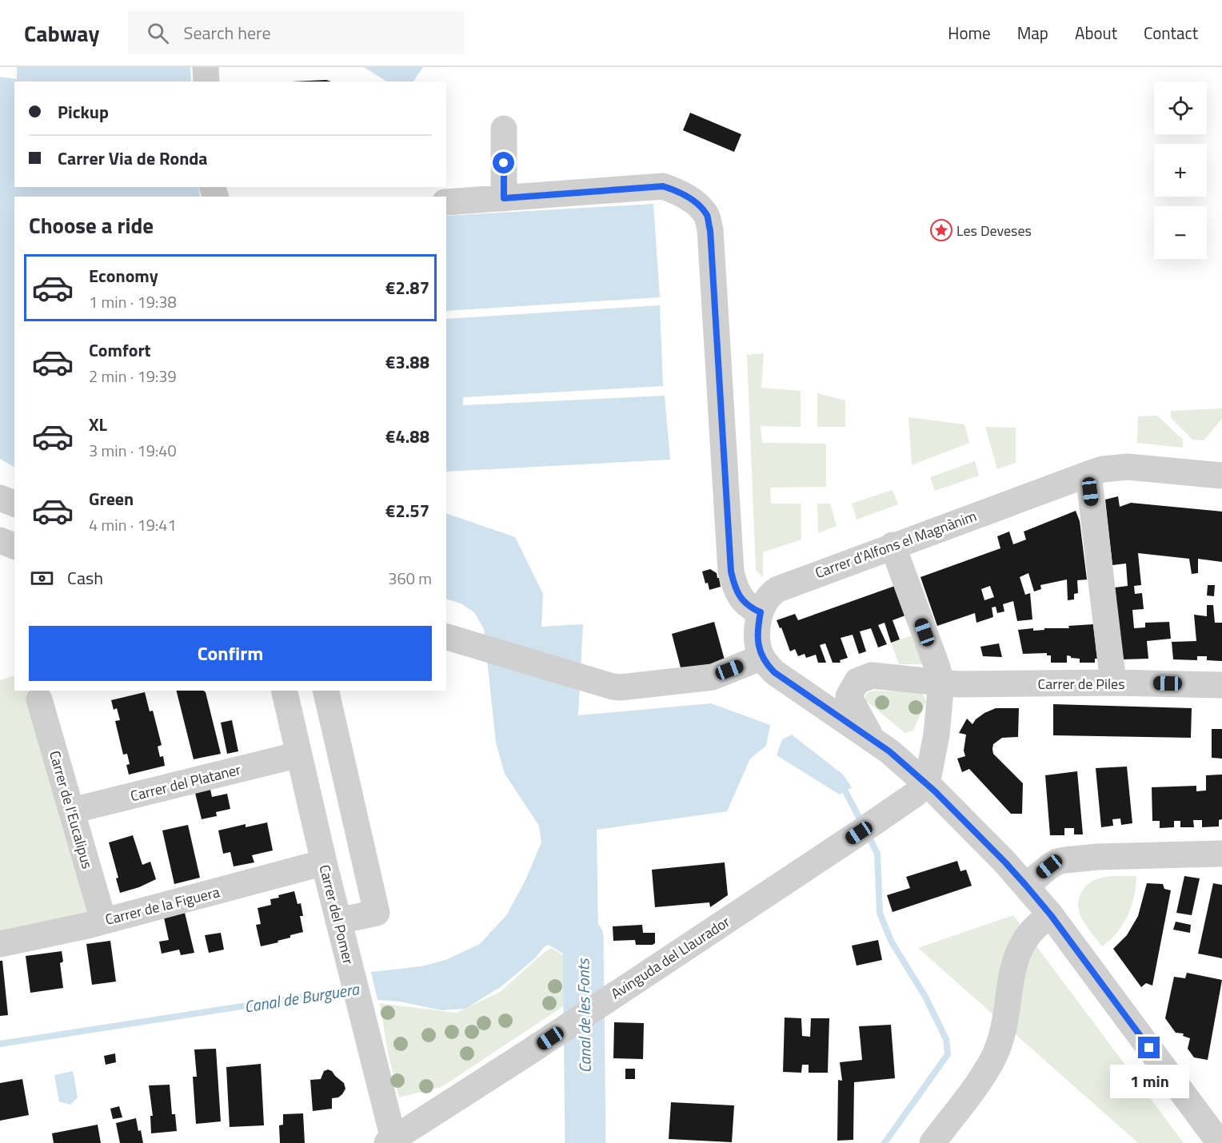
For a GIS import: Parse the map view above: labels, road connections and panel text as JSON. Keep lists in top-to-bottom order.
{
  "streets": {
    "street": [
      "Carrer d'Alfons el Magnànim",
      "Carrer de Piles",
      "Carrer del Plataner",
      "Carrer de l'Eucalipus",
      "Carrer de la Figuera",
      "Carrer del Pomer",
      "Avinguda del Llaurador"
    ]
  },
  "crossings": [
    ["Carrer del Plataner", "Carrer de l'Eucalipus"],
    ["Carrer del Plataner", "Carrer del Pomer"],
    ["Carrer de l'Eucalipus", "Carrer de la Figuera"],
    ["Carrer de la Figuera", "Carrer del Pomer"],
    ["Carrer del Pomer", "Avinguda del Llaurador"]
  ],
  "water": ["Canal de Burguera", "Canal de les Fonts"],
  "places": {
    "place": ["Les Deveses"]
  },
  "page": {
    "header": "Cabway",
    "search": "Search here",
    "nav": [
      "Home",
      "Map",
      "About",
      "Contact"
    ],
    "map_buttons": ["+", "−"],
    "banner": ["Pickup", "Carrer Via de Ronda"],
    "heading": "Choose a ride",
    "list": [
      {
        "name": "Economy",
        "note": "1 min · 19:38",
        "value": "€2.87"
      },
      {
        "name": "Comfort",
        "note": "2 min · 19:39",
        "value": "€3.88"
      },
      {
        "name": "XL",
        "note": "3 min · 19:40",
        "value": "€4.88"
      },
      {
        "name": "Green",
        "note": "4 min · 19:41",
        "value": "€2.57"
      }
    ],
    "pay": ["Cash", "360 m"],
    "buttons": "Confirm",
    "bubble": "1 min"
  }
}
